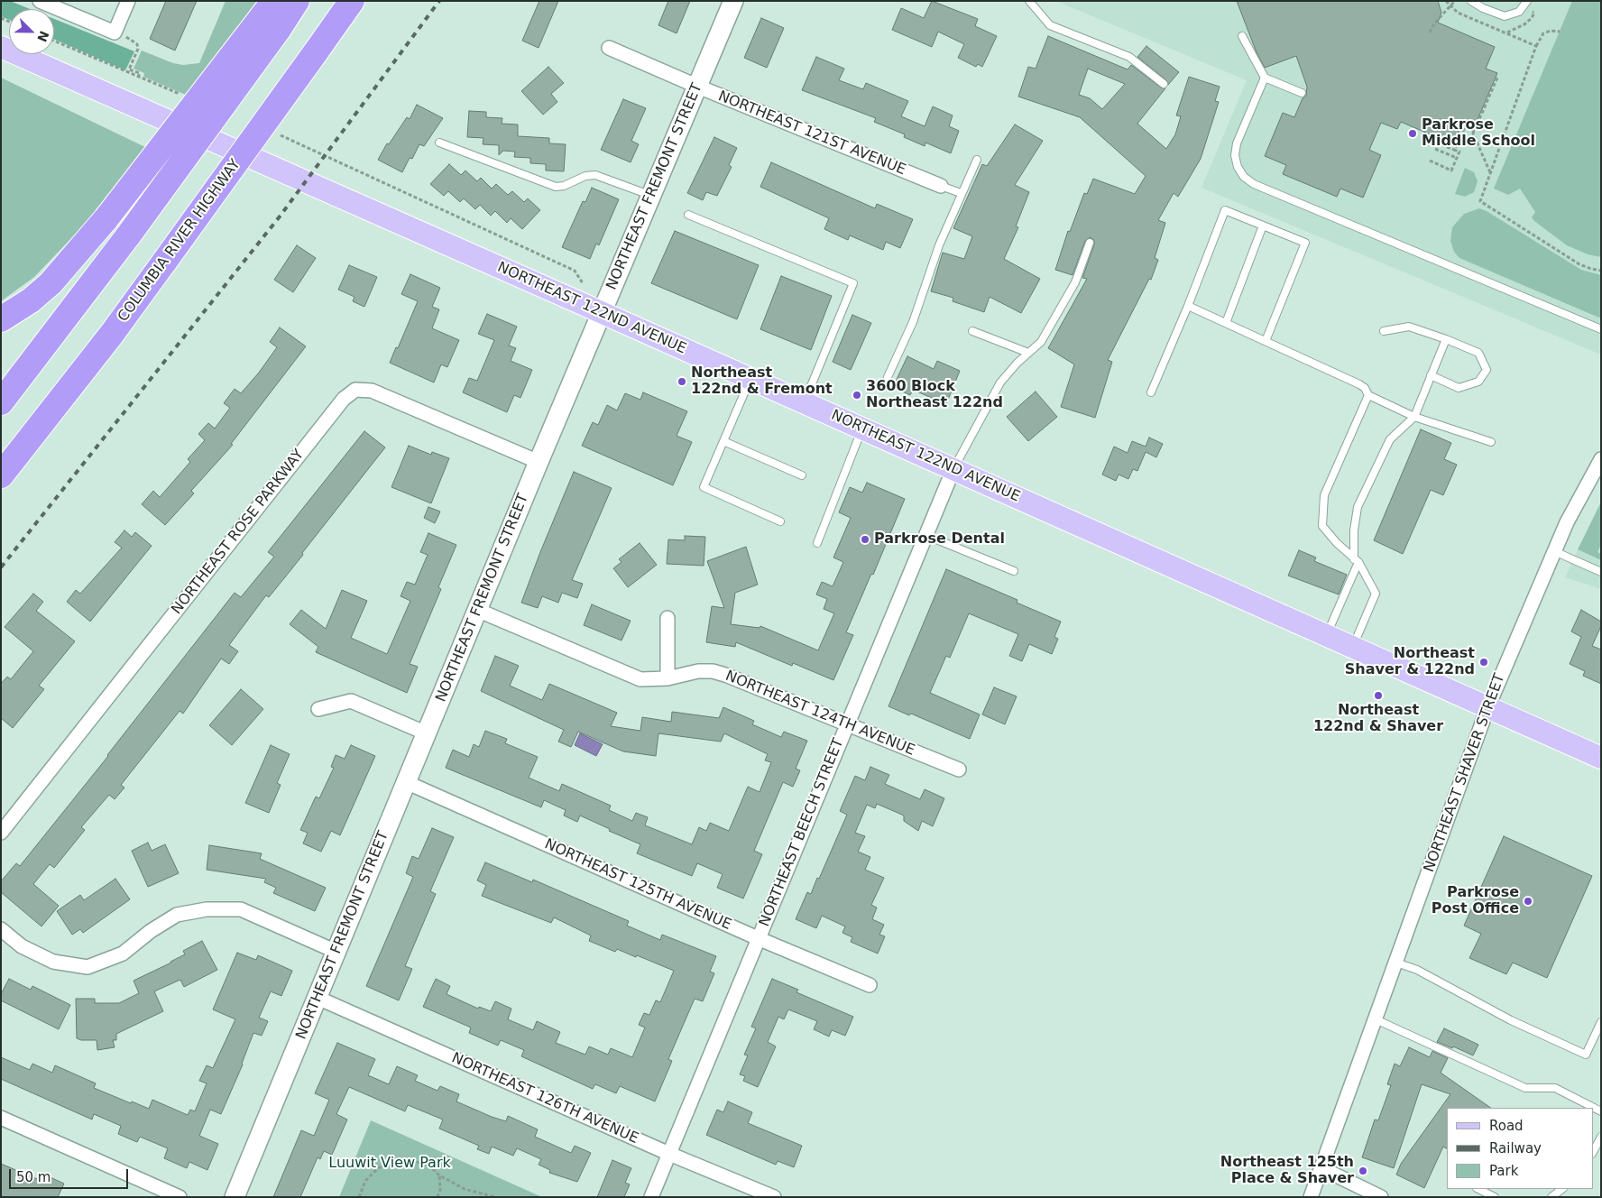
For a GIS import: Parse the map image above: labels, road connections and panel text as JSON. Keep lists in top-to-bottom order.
{
  "streets": {
    "highway": ["COLUMBIA RIVER HIGHWAY"],
    "main road": ["NORTHEAST 122ND AVENUE"],
    "street": [
      "NORTHEAST 121ST AVENUE",
      "NORTHEAST FREMONT STREET",
      "NORTHEAST ROSE PARKWAY",
      "NORTHEAST 124TH AVENUE",
      "NORTHEAST SHAVER STREET",
      "NORTHEAST BEECH STREET",
      "NORTHEAST 125TH AVENUE",
      "NORTHEAST 126TH AVENUE"
    ]
  },
  "crossings": [
    ["NORTHEAST 121ST AVENUE", "NORTHEAST FREMONT STREET"],
    ["NORTHEAST FREMONT STREET", "NORTHEAST 122ND AVENUE"],
    ["NORTHEAST FREMONT STREET", "NORTHEAST ROSE PARKWAY"],
    ["NORTHEAST FREMONT STREET", "NORTHEAST 124TH AVENUE"],
    ["NORTHEAST FREMONT STREET", "NORTHEAST 125TH AVENUE"],
    ["NORTHEAST FREMONT STREET", "NORTHEAST 126TH AVENUE"],
    ["NORTHEAST 122ND AVENUE", "NORTHEAST SHAVER STREET"],
    ["NORTHEAST 122ND AVENUE", "NORTHEAST BEECH STREET"],
    ["NORTHEAST 124TH AVENUE", "NORTHEAST BEECH STREET"],
    ["NORTHEAST BEECH STREET", "NORTHEAST 125TH AVENUE"],
    ["NORTHEAST BEECH STREET", "NORTHEAST 126TH AVENUE"]
  ],
  "parks": ["Luuwit View Park"],
  "places": [
    "Parkrose Middle School",
    "Northeast 122nd & Fremont",
    "3600 Block Northeast 122nd",
    "Parkrose Dental",
    "Northeast Shaver & 122nd",
    "Northeast 122nd & Shaver",
    "Parkrose Post Office",
    "Northeast 125th Place & Shaver"
  ],
  "legend": ["Road", "Railway", "Park"],
  "scale_bar": "50 m",
  "north": "bottom right"
}
